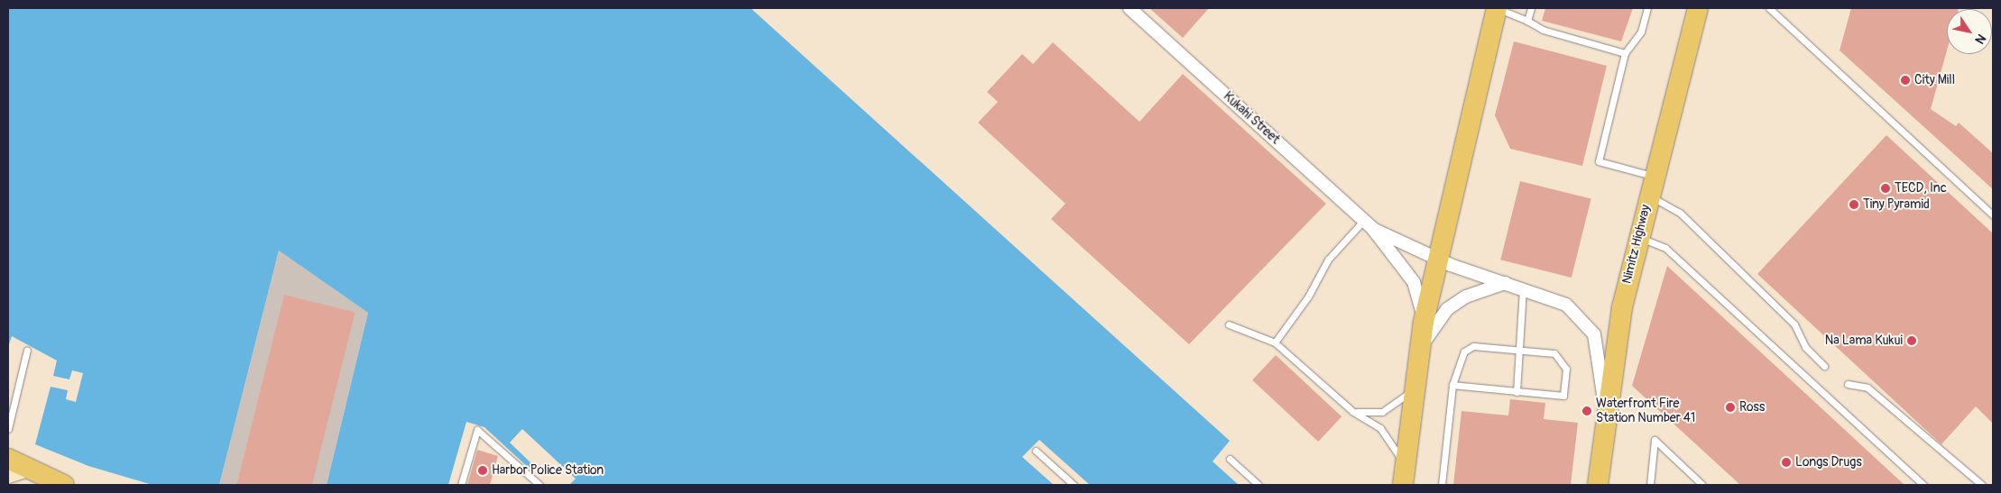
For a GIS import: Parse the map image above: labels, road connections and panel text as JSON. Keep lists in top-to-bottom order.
{
  "streets": {
    "main road": ["Nimitz Highway"],
    "street": ["Kukahi Street"]
  },
  "crossings": [
    ["Kukahi Street", "Nimitz Highway"]
  ],
  "places": [
    "City Mill",
    "TECD, Inc",
    "Tiny Pyramid",
    "Na Lama Kukui",
    "Ross",
    "Waterfront Fire Station Number 41",
    "Longs Drugs",
    "Harbor Police Station"
  ],
  "north": "bottom right"
}
